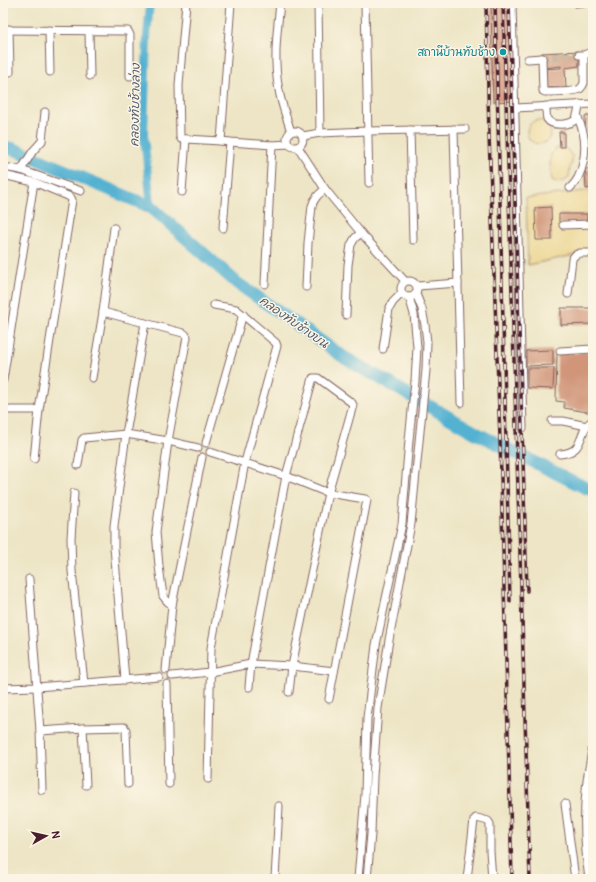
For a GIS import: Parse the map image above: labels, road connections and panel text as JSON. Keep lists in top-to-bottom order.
{
  "water": ["คลองทับช้างล่าง", "คลองทับช้างบน"],
  "places": ["สถานีบ้านทับช้าง"],
  "north": "right"
}
